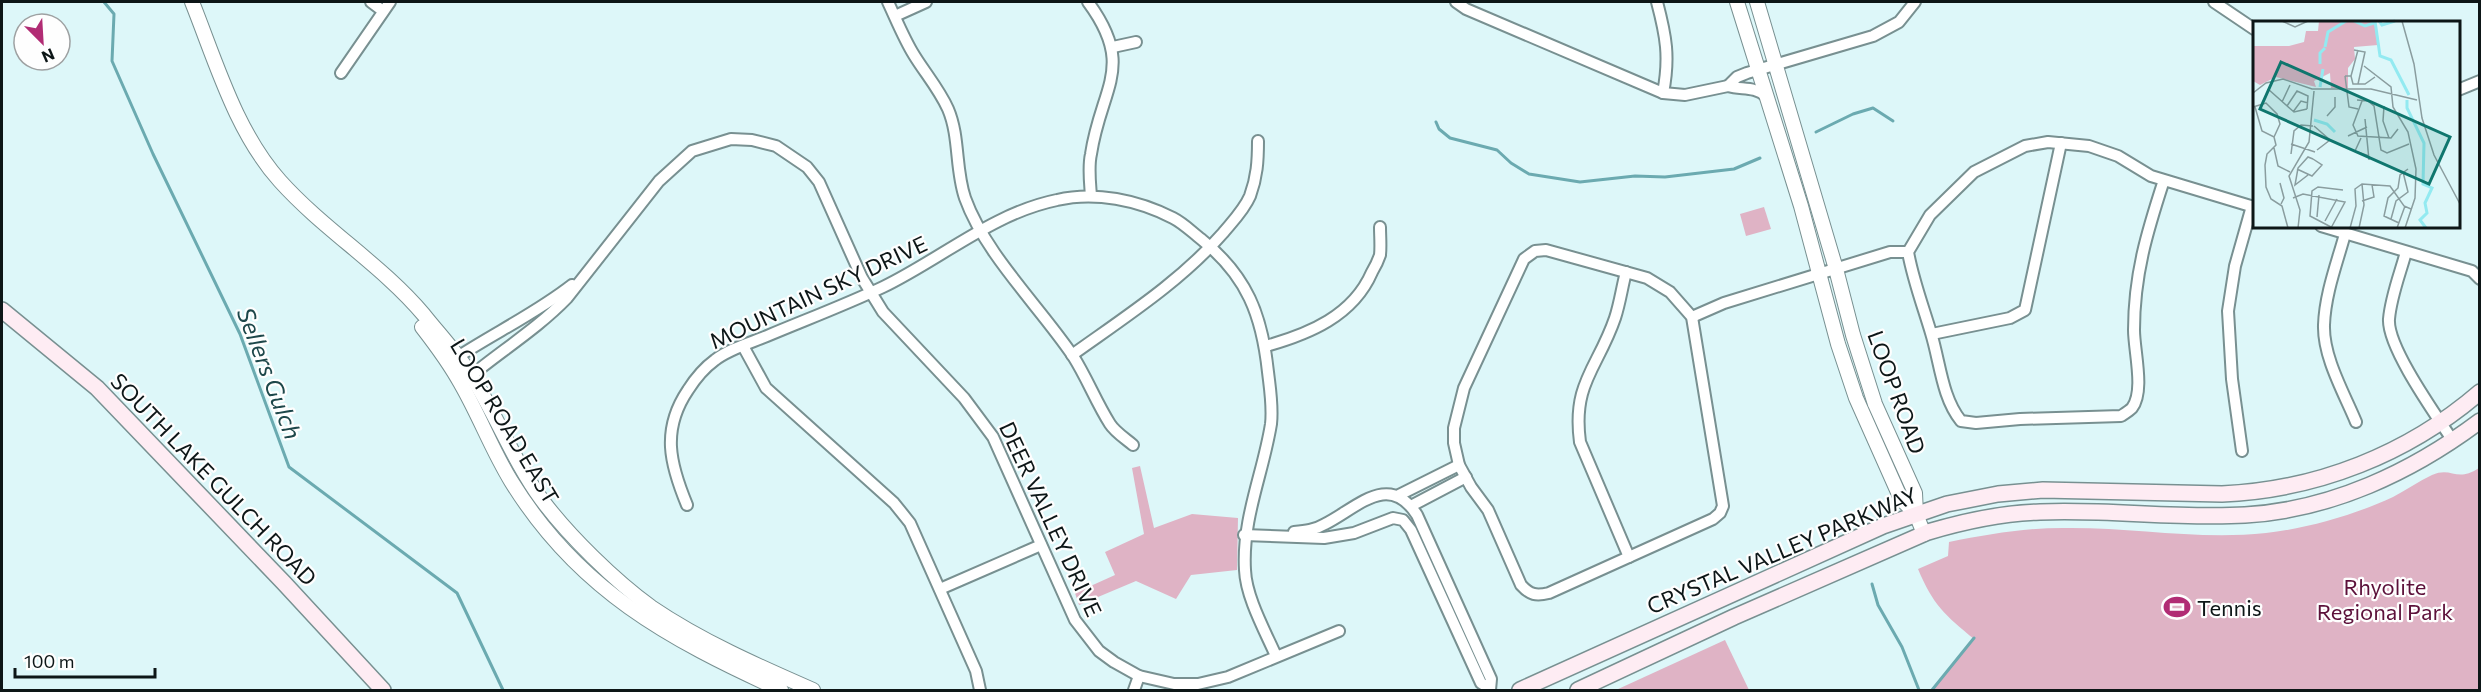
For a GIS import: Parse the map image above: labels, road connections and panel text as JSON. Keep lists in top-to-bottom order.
{
  "streets": {
    "main road": ["SOUTH LAKE GULCH ROAD", "CRYSTAL VALLEY PARKWAY"],
    "street": [
      "MOUNTAIN SKY DRIVE",
      "LOOP ROAD",
      "LOOP ROAD EAST",
      "DEER VALLEY DRIVE"
    ]
  },
  "crossings": [
    ["MOUNTAIN SKY DRIVE", "DEER VALLEY DRIVE"],
    ["LOOP ROAD", "CRYSTAL VALLEY PARKWAY"]
  ],
  "water": ["Sellers Gulch"],
  "parks": ["Rhyolite Regional Park"],
  "places": {
    "sports": ["Tennis"]
  },
  "scale_bar": "100 m",
  "north": "bottom right"
}
